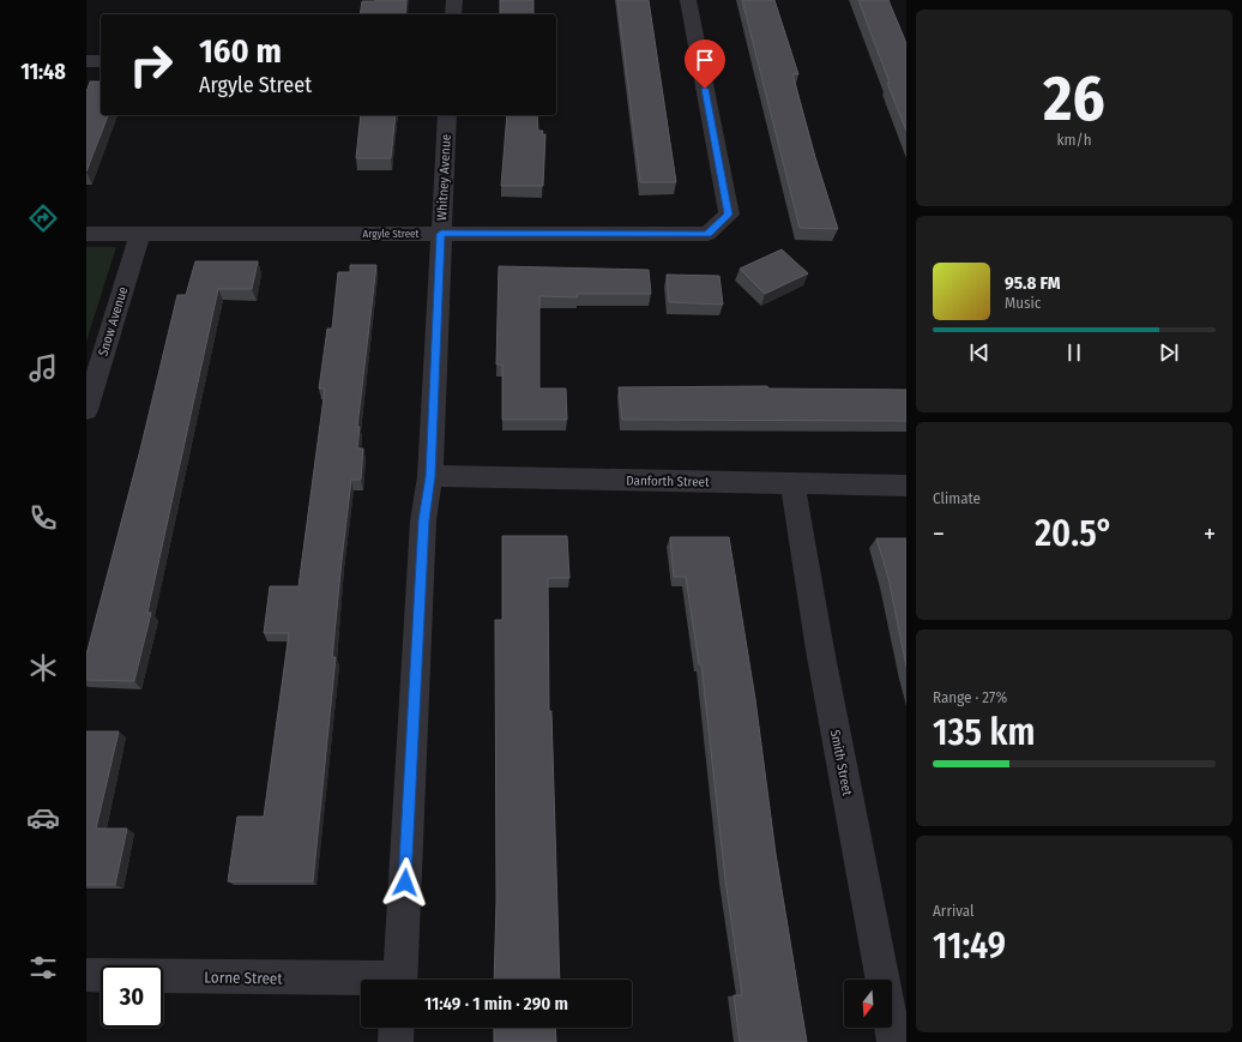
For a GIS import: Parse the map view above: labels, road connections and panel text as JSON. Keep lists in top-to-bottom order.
{
  "streets": {
    "street": [
      "Whitney Avenue",
      "Argyle Street",
      "Snow Avenue",
      "Danforth Street",
      "Smith Street",
      "Lorne Street"
    ]
  },
  "crossings": [
    ["Whitney Avenue", "Argyle Street"],
    ["Whitney Avenue", "Danforth Street"],
    ["Argyle Street", "Snow Avenue"],
    ["Danforth Street", "Smith Street"]
  ],
  "north": "bottom",
  "page": {
    "tabs": "11:48",
    "tile": [
      ["26", "km/h"],
      "Climate",
      ["Range · 27%", "135 km"],
      ["Arrival", "11:49"]
    ],
    "turn": ["160 m", "Argyle Street"],
    "song": ["95.8 FM", "Music"],
    "heat": ["−", "20.5°", "+"],
    "limit": "30",
    "trip": "11:49 · 1 min · 290 m"
  }
}
